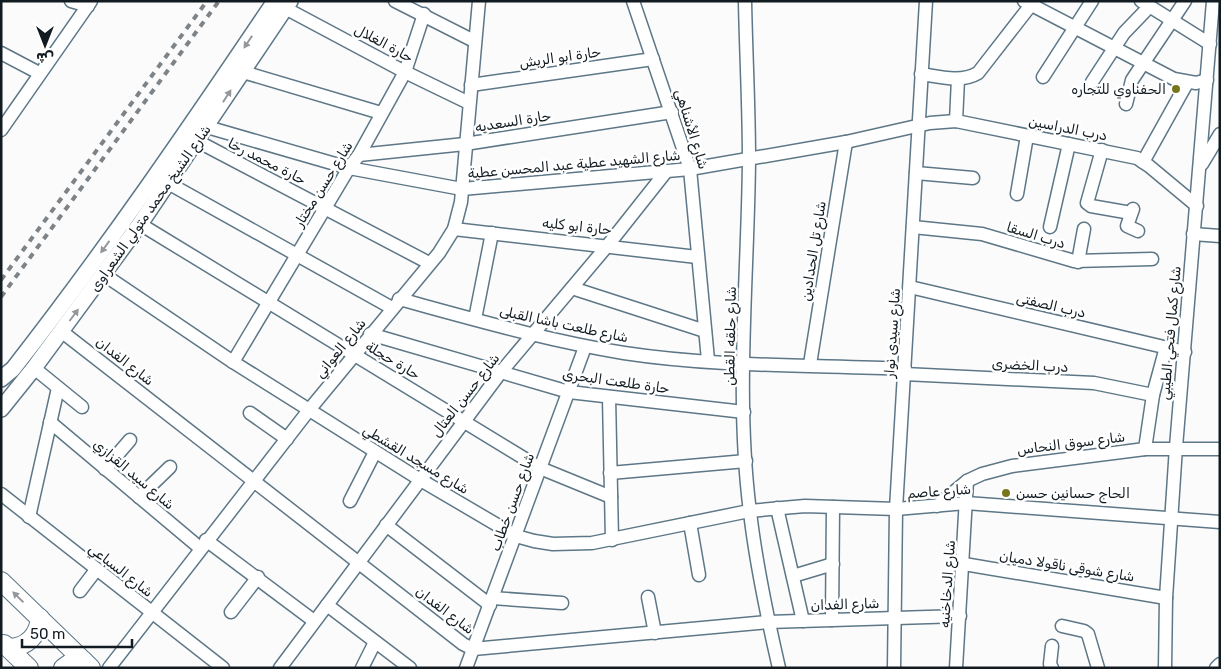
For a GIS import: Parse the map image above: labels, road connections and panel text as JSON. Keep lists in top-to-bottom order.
{
  "streets": {
    "street": [
      "حارة الغلال",
      "حارة ابو الريش",
      "حارة السعديه",
      "درب الدراسين",
      "شارع الأشناهي",
      "حارة محمد رخا",
      "شارع الشهيد عطية عبد المحسن عطية",
      "شارع حسن مختار",
      "شارع الشيخ محمد متولي الشعراوى",
      "حارة ابو كليه",
      "درب السقا",
      "شارع تل الحدادين",
      "درب الصفتى",
      "شارع طلعت باشا القبلى",
      "شارع سيدى نوار",
      "شارع كمال فتحي الطيبي",
      "شارع حلقه القطن",
      "شارع العواني",
      "حارة حجلة",
      "شارع الفدان",
      "درب الخضرى",
      "حارة طلعت البحرى",
      "شارع حسن العتال",
      "شارع سوق النحاس",
      "شارع مسجد القشطي",
      "شارع سيد القزازي",
      "شارع عاصم",
      "شارع حسن خطاب",
      "شارع شوقى ناقولا دميان",
      "شارع السباعي",
      "شارع الدخاخنيه"
    ]
  },
  "crossings": [
    ["حارة الغلال", "شارع حسن مختار"],
    ["حارة الغلال", "شارع الشيخ محمد متولي الشعراوى"],
    ["حارة الغلال", "شارع العواني"],
    ["حارة ابو الريش", "شارع الأشناهي"],
    ["حارة ابو الريش", "شارع العواني"],
    ["حارة السعديه", "شارع الأشناهي"],
    ["حارة السعديه", "شارع حسن مختار"],
    ["حارة السعديه", "شارع العواني"],
    ["درب الدراسين", "شارع الشهيد عطية عبد المحسن عطية"],
    ["درب الدراسين", "شارع سيدى نوار"],
    ["درب الدراسين", "شارع كمال فتحي الطيبي"],
    ["شارع الأشناهي", "شارع الشهيد عطية عبد المحسن عطية"],
    ["شارع الأشناهي", "حارة ابو كليه"],
    ["شارع الأشناهي", "شارع طلعت باشا القبلى"],
    ["حارة محمد رخا", "شارع حسن مختار"],
    ["حارة محمد رخا", "شارع الشيخ محمد متولي الشعراوى"],
    ["حارة محمد رخا", "شارع العواني"],
    ["شارع الشهيد عطية عبد المحسن عطية", "شارع حسن مختار"],
    ["شارع الشهيد عطية عبد المحسن عطية", "شارع الشيخ محمد متولي الشعراوى"],
    ["شارع الشهيد عطية عبد المحسن عطية", "شارع تل الحدادين"],
    ["شارع الشهيد عطية عبد المحسن عطية", "شارع سيدى نوار"],
    ["شارع الشهيد عطية عبد المحسن عطية", "شارع حلقه القطن"],
    ["شارع الشهيد عطية عبد المحسن عطية", "شارع العواني"],
    ["شارع الشهيد عطية عبد المحسن عطية", "شارع حسن العتال"],
    ["شارع حسن مختار", "شارع طلعت باشا القبلى"],
    ["شارع حسن مختار", "حارة حجلة"],
    ["شارع حسن مختار", "شارع مسجد القشطي"],
    ["شارع الشيخ محمد متولي الشعراوى", "شارع طلعت باشا القبلى"],
    ["شارع الشيخ محمد متولي الشعراوى", "حارة حجلة"],
    ["شارع الشيخ محمد متولي الشعراوى", "شارع الفدان"],
    ["شارع الشيخ محمد متولي الشعراوى", "شارع مسجد القشطي"],
    ["حارة ابو كليه", "شارع العواني"],
    ["حارة ابو كليه", "شارع حسن العتال"],
    ["درب السقا", "شارع سيدى نوار"],
    ["شارع تل الحدادين", "شارع طلعت باشا القبلى"],
    ["درب الصفتى", "شارع سيدى نوار"],
    ["درب الصفتى", "شارع كمال فتحي الطيبي"],
    ["شارع طلعت باشا القبلى", "شارع سيدى نوار"],
    ["شارع طلعت باشا القبلى", "شارع حلقه القطن"],
    ["شارع طلعت باشا القبلى", "شارع العواني"],
    ["شارع طلعت باشا القبلى", "درب الخضرى"],
    ["شارع طلعت باشا القبلى", "شارع حسن العتال"],
    ["شارع طلعت باشا القبلى", "شارع حسن خطاب"],
    ["شارع سيدى نوار", "شارع الفدان"],
    ["شارع سيدى نوار", "درب الخضرى"],
    ["شارع سيدى نوار", "شارع عاصم"],
    ["شارع كمال فتحي الطيبي", "شارع سوق النحاس"],
    ["شارع كمال فتحي الطيبي", "شارع عاصم"],
    ["شارع كمال فتحي الطيبي", "شارع شوقى ناقولا دميان"],
    ["شارع حلقه القطن", "شارع الفدان"],
    ["شارع حلقه القطن", "حارة طلعت البحرى"],
    ["شارع حلقه القطن", "شارع مسجد القشطي"],
    ["شارع حلقه القطن", "شارع عاصم"],
    ["شارع العواني", "حارة حجلة"],
    ["شارع العواني", "شارع الفدان"],
    ["شارع العواني", "حارة طلعت البحرى"],
    ["شارع العواني", "شارع مسجد القشطي"],
    ["شارع العواني", "شارع سيد القزازي"],
    ["شارع العواني", "شارع السباعي"],
    ["حارة حجلة", "شارع حسن العتال"],
    ["حارة حجلة", "شارع حسن خطاب"],
    ["شارع الفدان", "شارع حسن العتال"],
    ["شارع الفدان", "شارع حسن خطاب"],
    ["شارع الفدان", "شارع الدخاخنيه"],
    ["حارة طلعت البحرى", "شارع حسن العتال"],
    ["حارة طلعت البحرى", "شارع حسن خطاب"],
    ["شارع حسن العتال", "شارع مسجد القشطي"],
    ["شارع حسن العتال", "شارع سيد القزازي"],
    ["شارع سوق النحاس", "شارع عاصم"],
    ["شارع سوق النحاس", "شارع الدخاخنيه"],
    ["شارع مسجد القشطي", "شارع عاصم"],
    ["شارع مسجد القشطي", "شارع حسن خطاب"],
    ["شارع عاصم", "شارع الدخاخنيه"],
    ["شارع شوقى ناقولا دميان", "شارع الدخاخنيه"]
  ],
  "places": ["الحفناوي للتجاره", "الحاج حسانين حسن"],
  "scale_bar": "50 m",
  "north": "bottom"
}
